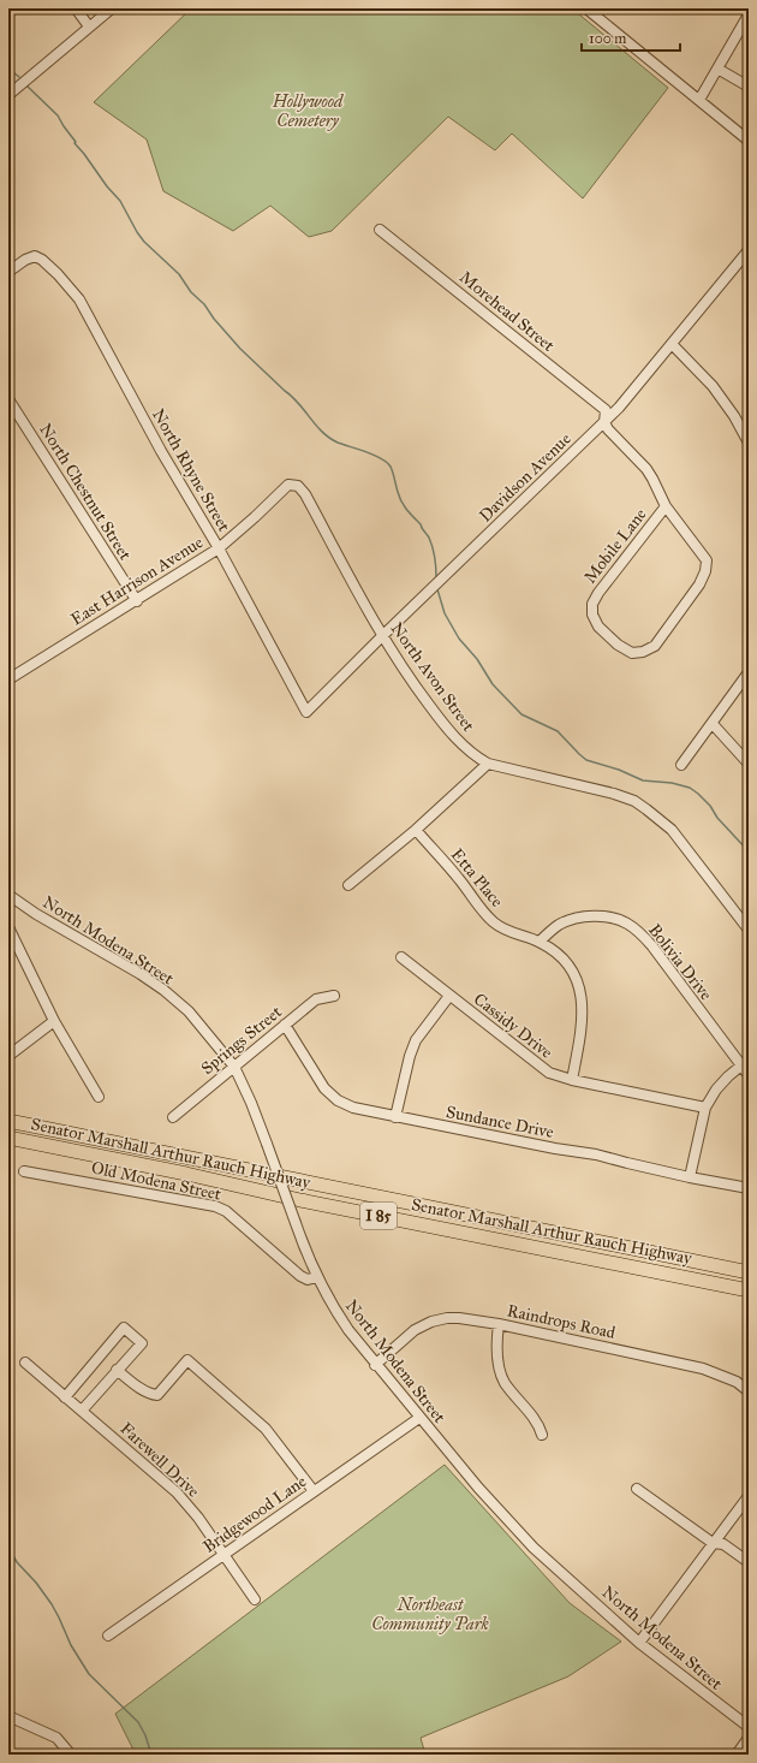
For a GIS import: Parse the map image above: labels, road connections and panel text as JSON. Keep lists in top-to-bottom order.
{
  "streets": {
    "highway": ["Senator Marshall Arthur Rauch Highway", "I 85"],
    "street": [
      "Morehead Street",
      "North Rhyne Street",
      "Davidson Avenue",
      "North Chestnut Street",
      "Mobile Lane",
      "East Harrison Avenue",
      "North Avon Street",
      "Etta Place",
      "North Modena Street",
      "Bolivia Drive",
      "Cassidy Drive",
      "Springs Street",
      "Sundance Drive",
      "Old Modena Street",
      "Raindrops Road",
      "Farewell Drive",
      "Bridgewood Lane"
    ]
  },
  "crossings": [
    ["Morehead Street", "Davidson Avenue"],
    ["Morehead Street", "Mobile Lane"],
    ["North Rhyne Street", "Davidson Avenue"],
    ["North Rhyne Street", "East Harrison Avenue"],
    ["Davidson Avenue", "Mobile Lane"],
    ["Davidson Avenue", "North Avon Street"],
    ["North Chestnut Street", "East Harrison Avenue"],
    ["East Harrison Avenue", "North Avon Street"],
    ["Etta Place", "Bolivia Drive"],
    ["Etta Place", "Cassidy Drive"],
    ["North Modena Street", "Springs Street"],
    ["North Modena Street", "Old Modena Street"],
    ["North Modena Street", "Raindrops Road"],
    ["North Modena Street", "Bridgewood Lane"],
    ["Springs Street", "Sundance Drive"],
    ["Farewell Drive", "Bridgewood Lane"]
  ],
  "parks": ["Hollywood Cemetery", "Northeast Community Park"],
  "scale_bar": "100 m"
}
